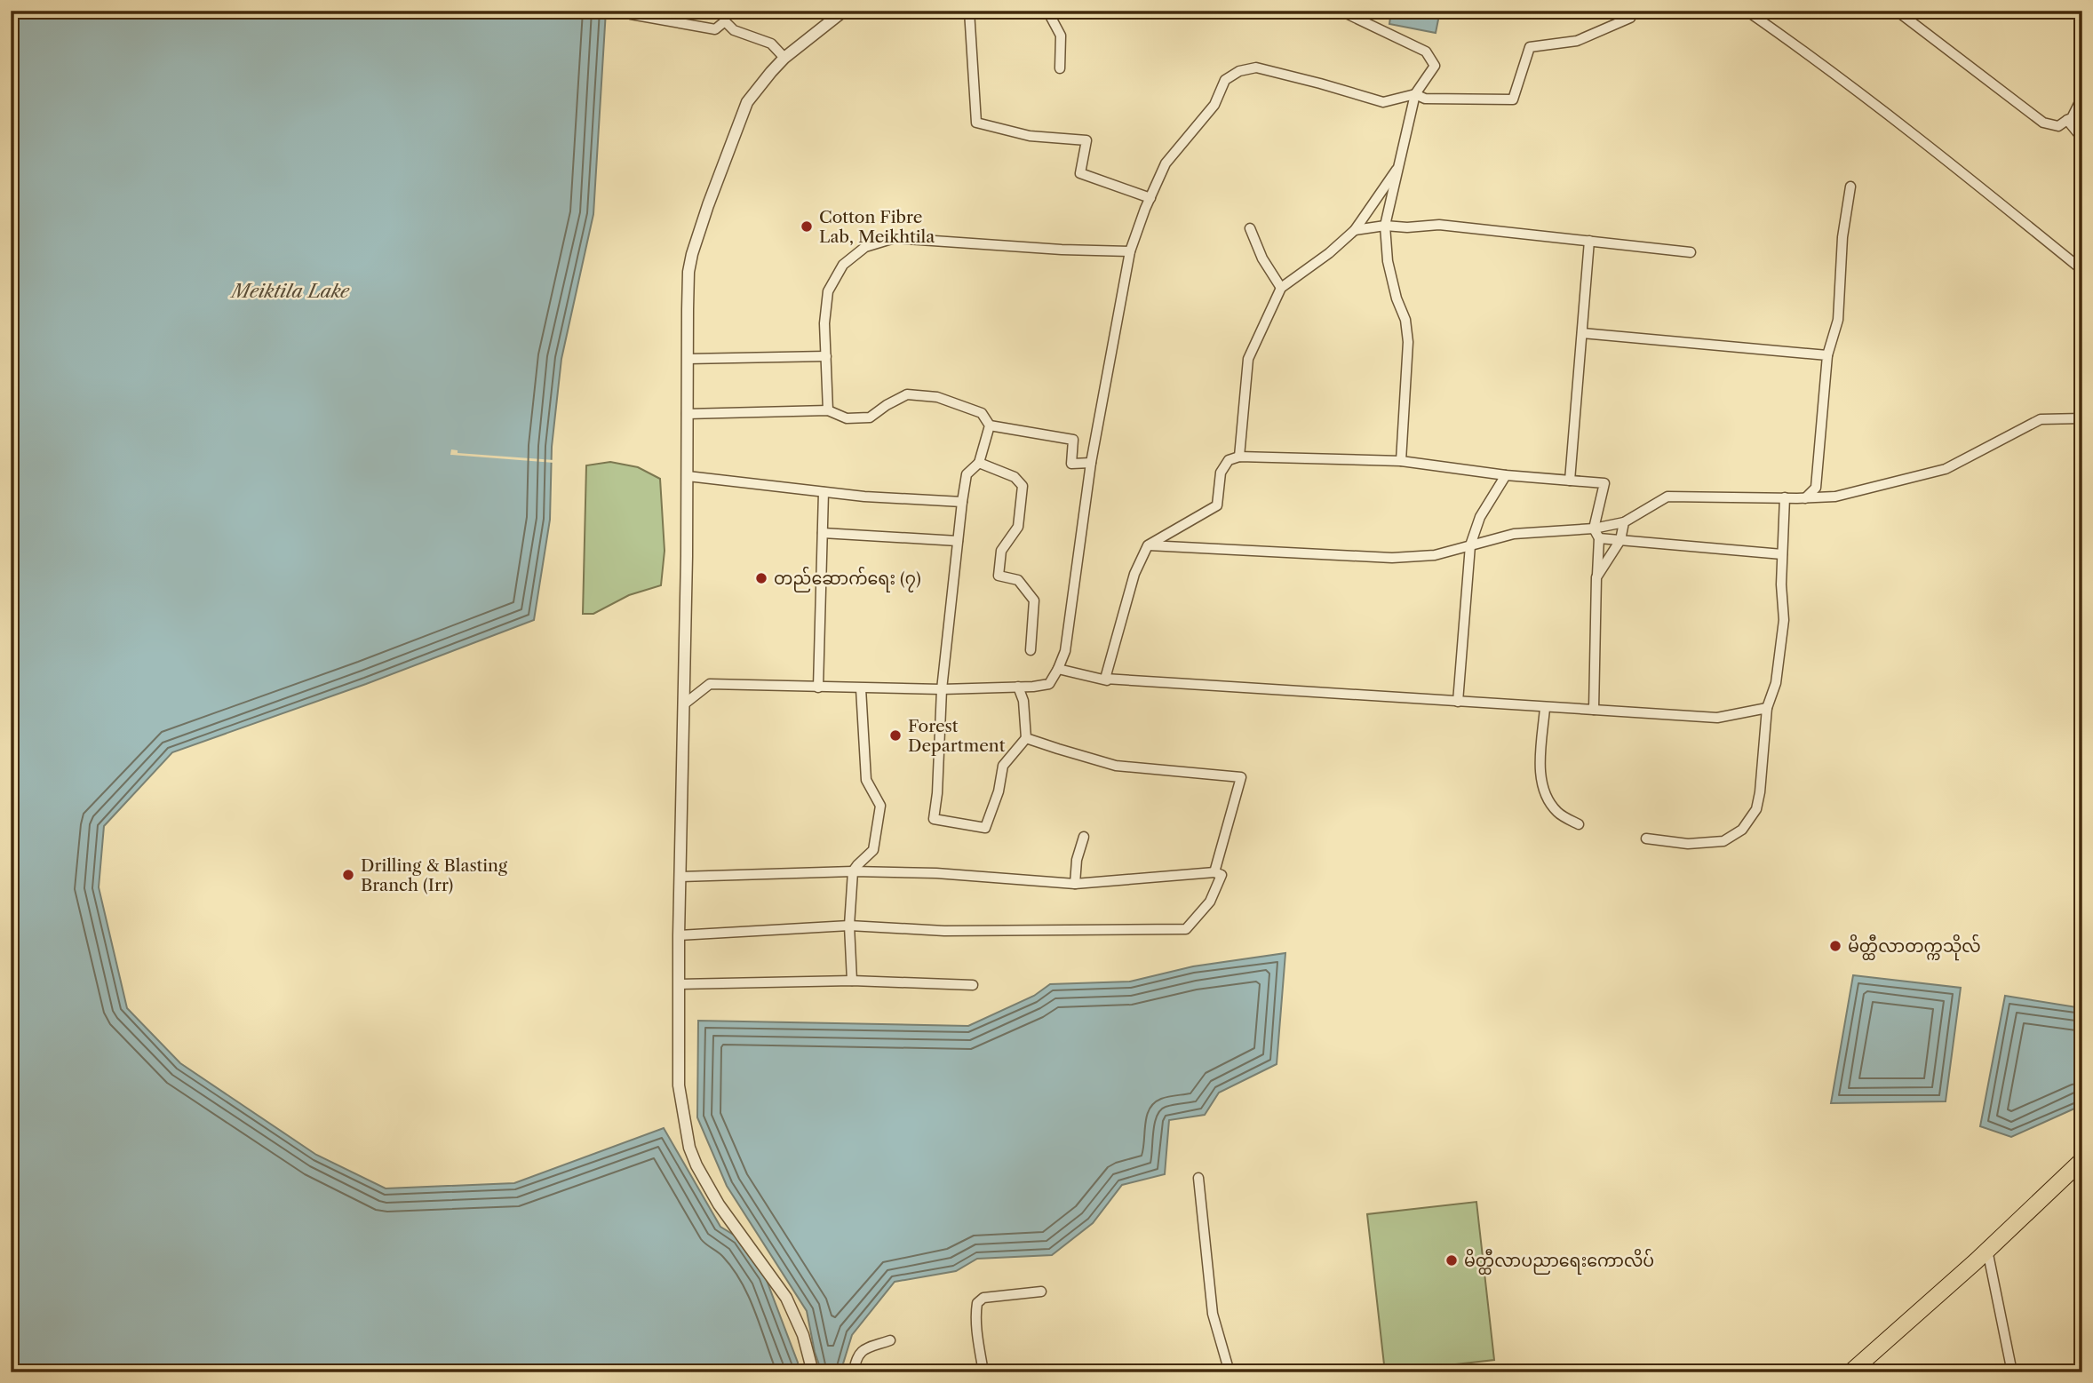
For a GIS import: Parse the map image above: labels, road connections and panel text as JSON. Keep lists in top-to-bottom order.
{
  "water": ["Meiktila Lake"],
  "places": [
    "Cotton Fibre Lab, Meikhtila",
    "တည်ဆောက်ရေး (၇)",
    "Forest Department",
    "Drilling & Blasting Branch (Irr)",
    "မိတ္ထီလာတက္ကသိုလ်",
    "မိတ္ထီလာပညာရေးကောလိပ်"
  ]
}
